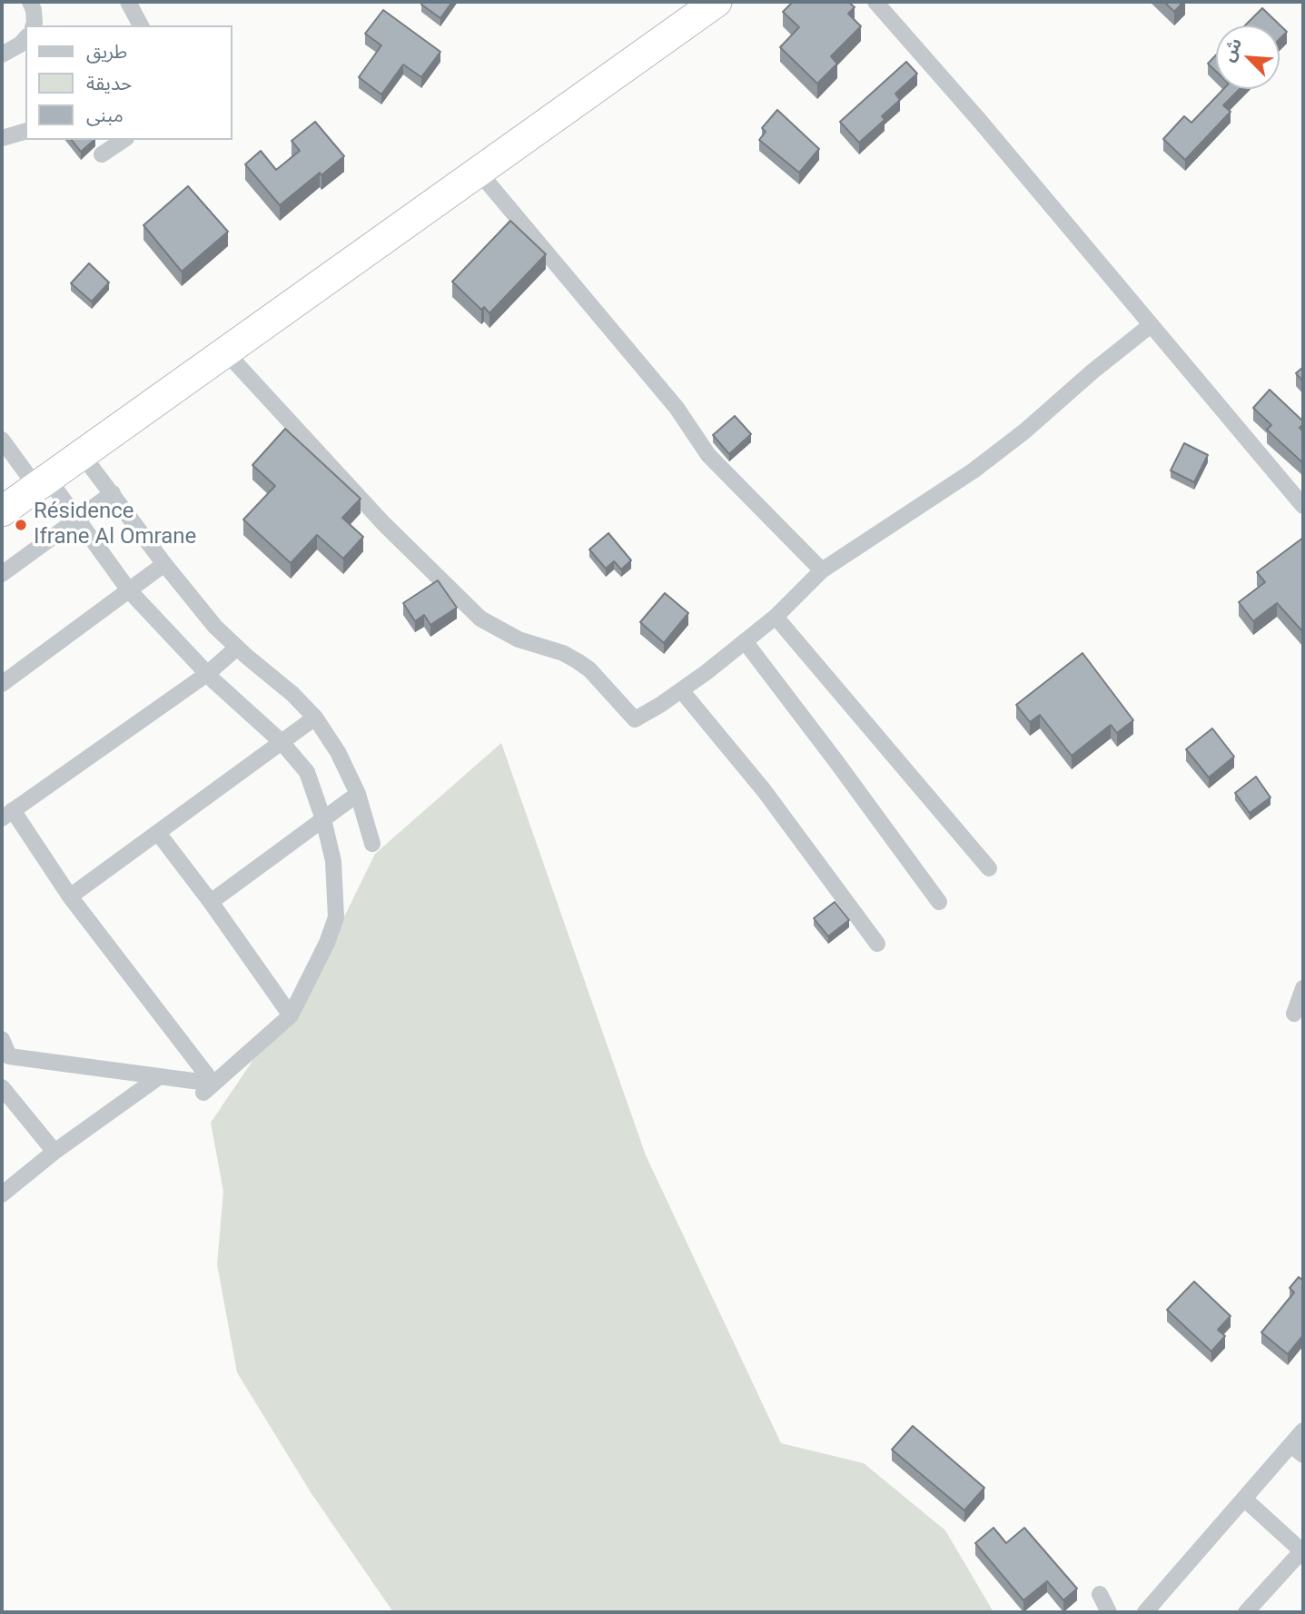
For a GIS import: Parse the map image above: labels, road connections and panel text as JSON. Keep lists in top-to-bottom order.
{
  "places": ["Résidence Ifrane Al Omrane"],
  "legend": ["طريق", "حديقة", "مبنى"],
  "north": "top left"
}
